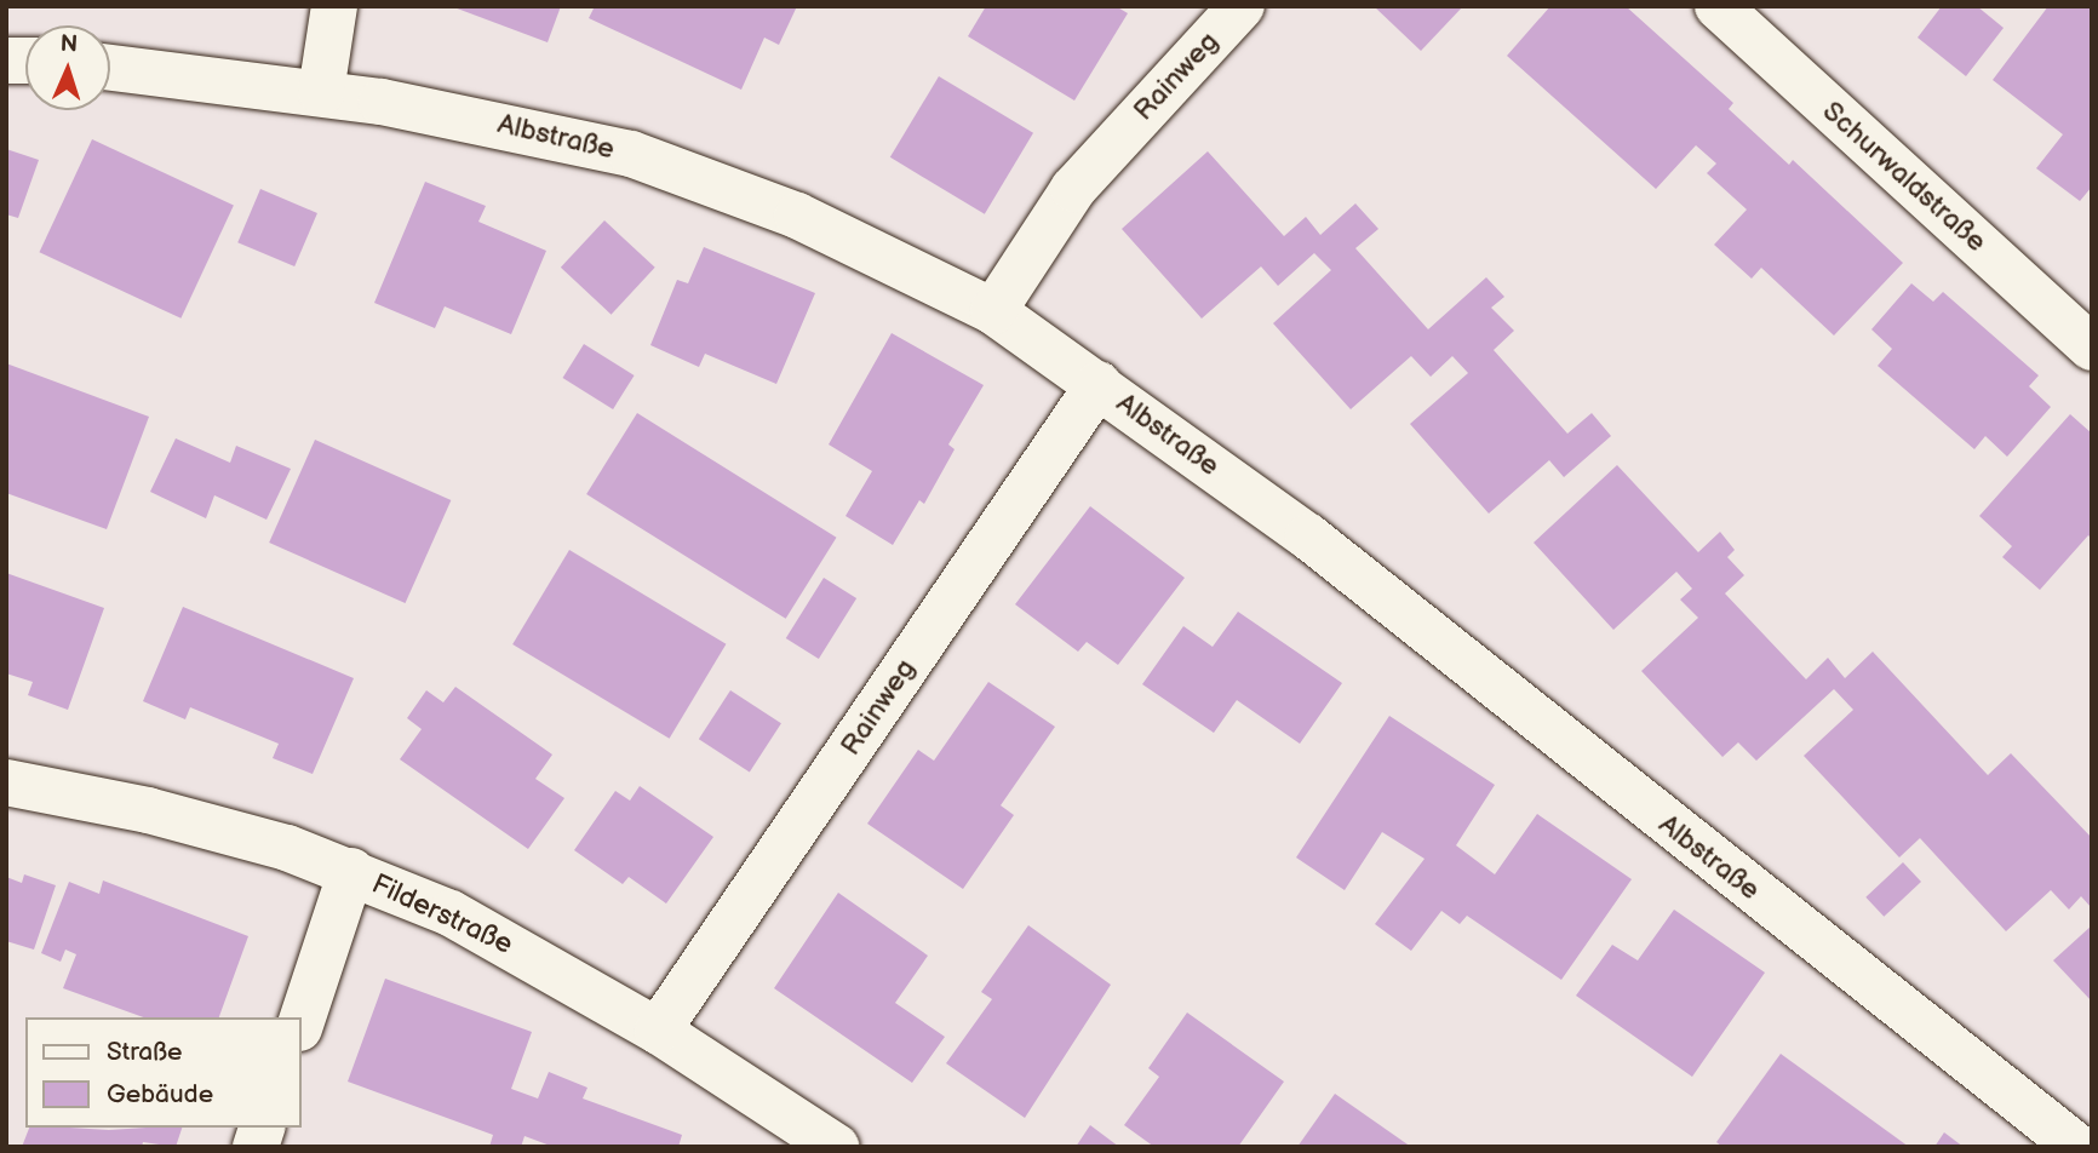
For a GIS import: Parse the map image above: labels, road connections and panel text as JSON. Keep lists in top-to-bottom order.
{
  "streets": {
    "street": [
      "Rainweg",
      "Albstraße",
      "Schurwaldstraße",
      "Filderstraße"
    ]
  },
  "crossings": [
    ["Rainweg", "Albstraße"],
    ["Rainweg", "Filderstraße"]
  ],
  "legend": ["Straße", "Gebäude"],
  "north": "top"
}
